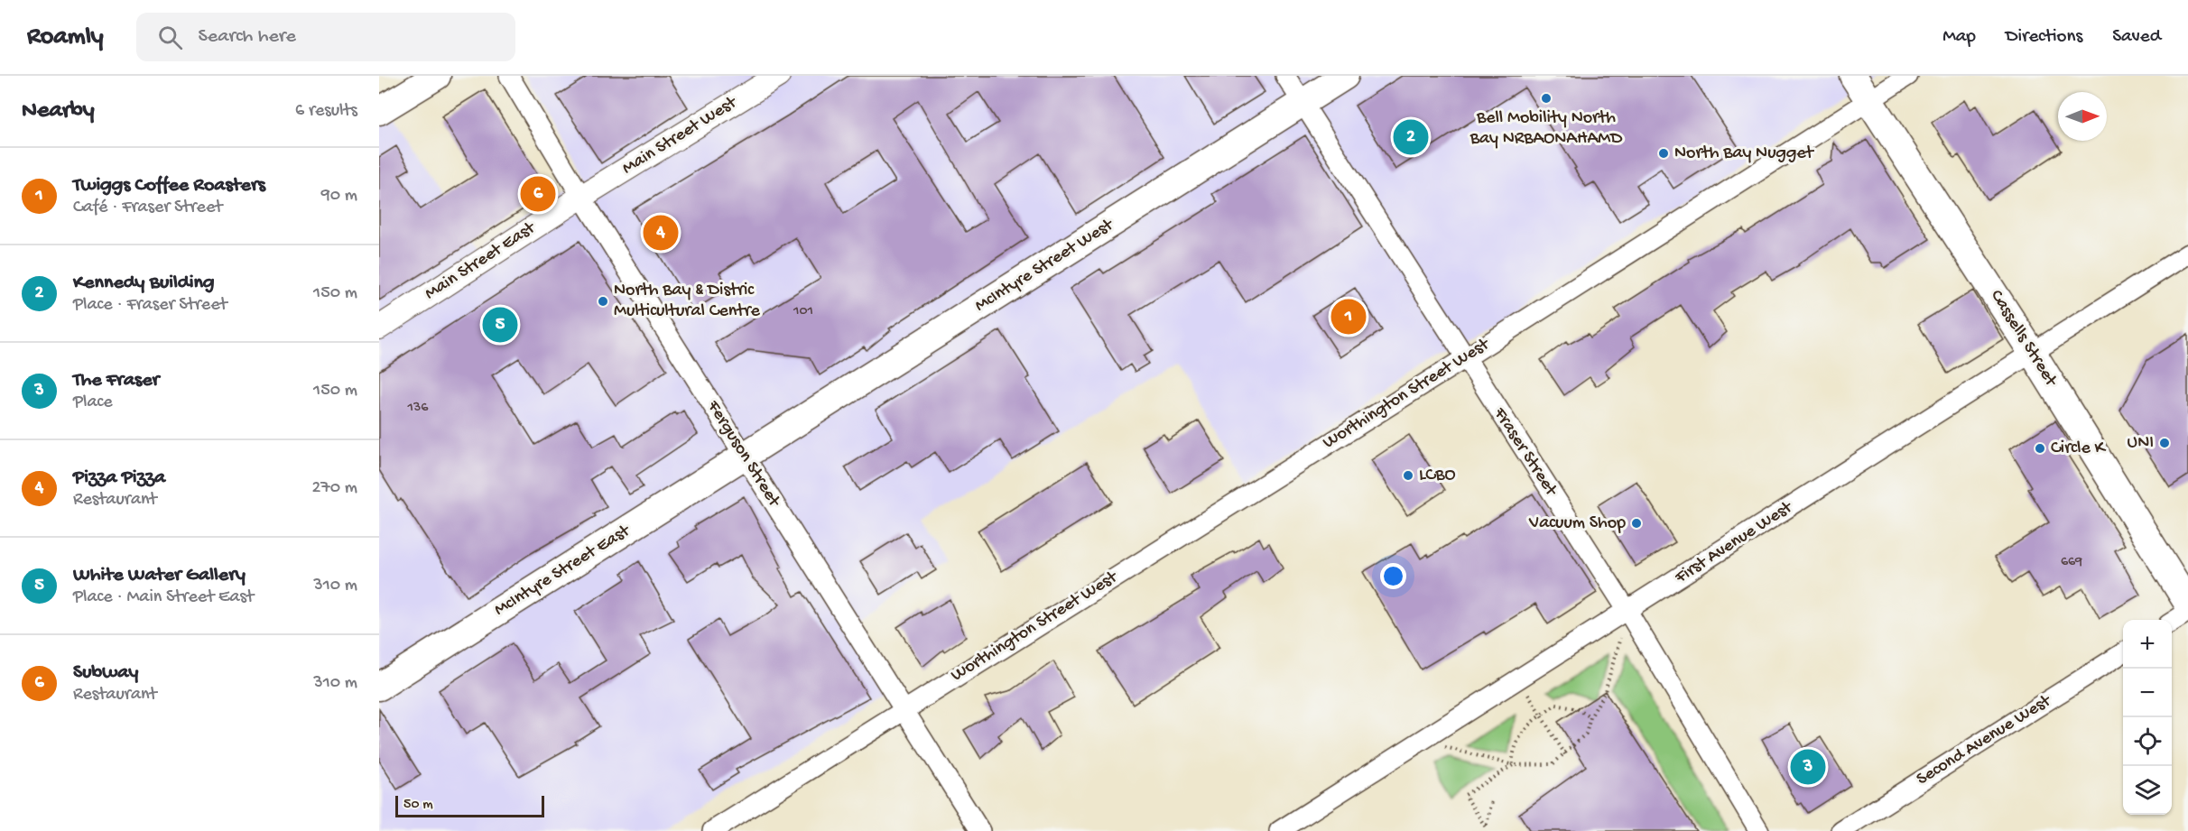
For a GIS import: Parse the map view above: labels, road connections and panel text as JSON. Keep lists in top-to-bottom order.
{
  "streets": {
    "main road": ["McIntyre Street West", "Cassells Street", "McIntyre Street East"],
    "street": [
      "Main Street West",
      "Main Street East",
      "Worthington Street West",
      "Fraser Street",
      "Ferguson Street",
      "First Avenue West",
      "Second Avenue West"
    ]
  },
  "crossings": [
    ["Main Street West", "Main Street East"],
    ["Main Street West", "Ferguson Street"],
    ["Main Street East", "Ferguson Street"],
    ["McIntyre Street West", "Fraser Street"],
    ["McIntyre Street West", "Ferguson Street"],
    ["McIntyre Street West", "McIntyre Street East"],
    ["Cassells Street", "Worthington Street West"],
    ["Cassells Street", "First Avenue West"],
    ["Worthington Street West", "Fraser Street"],
    ["Worthington Street West", "Ferguson Street"],
    ["Fraser Street", "First Avenue West"],
    ["Ferguson Street", "McIntyre Street East"]
  ],
  "places": [
    "Bell Mobility North Bay NRBAONAHAMD",
    "North Bay Nugget",
    "North Bay & Distric Multicultural Centre",
    "UNI",
    "Circle K",
    "LCBO",
    "Vacuum Shop"
  ],
  "house_numbers": ["101", "136", "669"],
  "scale_bar": "50 m",
  "north": "right",
  "page": {
    "header": "Roamly",
    "search": "Search here",
    "nav": ["Map", "Directions", "Saved"],
    "heading": ["Nearby", "6 results"],
    "pins": [
      "2",
      "6",
      "4",
      "1",
      "5",
      "3"
    ],
    "list": [
      {
        "mark": "1",
        "name": "Twiggs Coffee Roasters",
        "note": "Café · Fraser Street",
        "value": "90 m"
      },
      {
        "mark": "2",
        "name": "Kennedy Building",
        "note": "Place · Fraser Street",
        "value": "150 m"
      },
      {
        "mark": "3",
        "name": "The Fraser",
        "note": "Place",
        "value": "150 m"
      },
      {
        "mark": "4",
        "name": "Pizza Pizza",
        "note": "Restaurant",
        "value": "270 m"
      },
      {
        "mark": "5",
        "name": "White Water Gallery",
        "note": "Place · Main Street East",
        "value": "310 m"
      },
      {
        "mark": "6",
        "name": "Subway",
        "note": "Restaurant",
        "value": "310 m"
      }
    ],
    "map_buttons": ["+", "−"],
    "scale": "50 m"
  }
}
